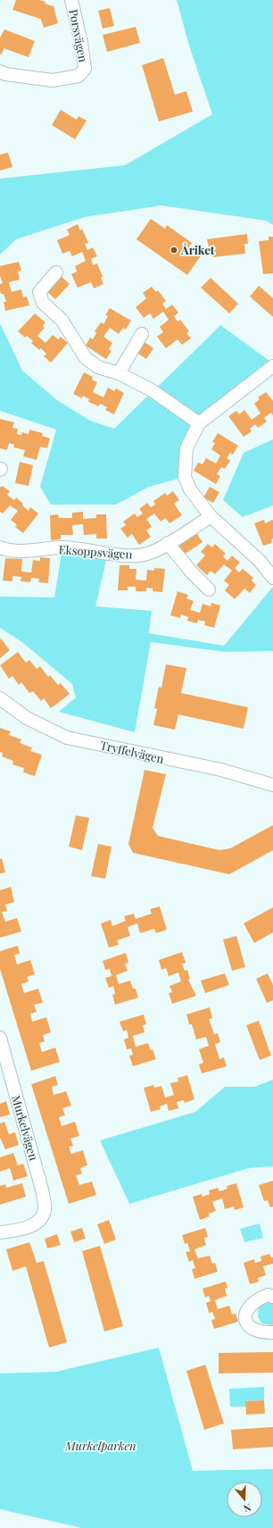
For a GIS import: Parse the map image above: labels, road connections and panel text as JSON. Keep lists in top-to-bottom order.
{
  "streets": {
    "street": [
      "Porsvägen",
      "Eksoppsvägen",
      "Tryffelvägen",
      "Murkelvägen"
    ]
  },
  "parks": ["Murkelparken"],
  "places": ["Åriket"],
  "north": "bottom"
}
